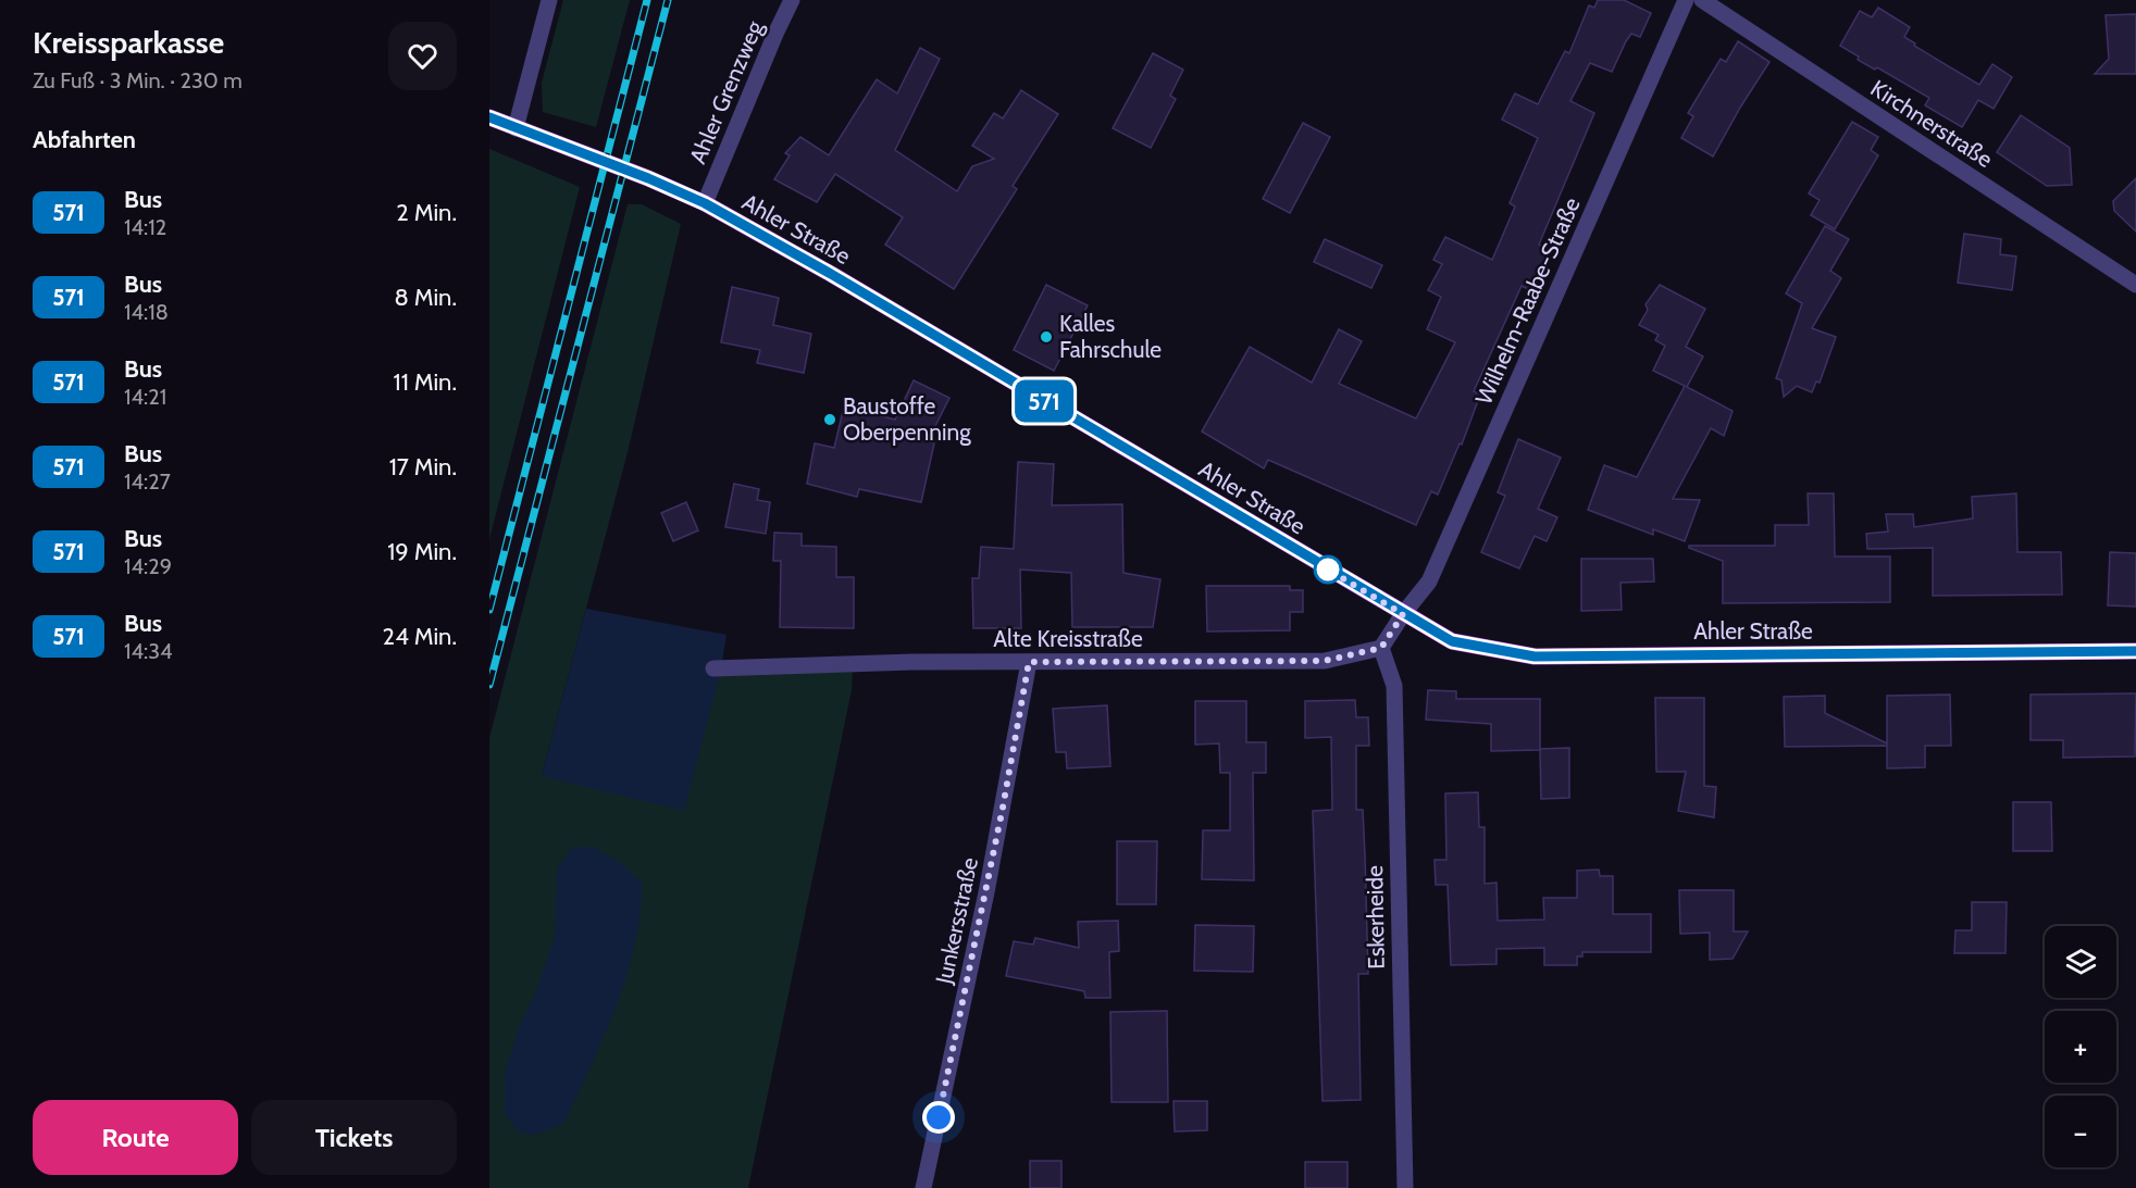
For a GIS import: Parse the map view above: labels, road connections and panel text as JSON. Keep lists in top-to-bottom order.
{
  "streets": {
    "main road": ["Ahler Straße"],
    "street": [
      "Ahler Grenzweg",
      "Kirchnerstraße",
      "Wilhelm-Raabe-Straße",
      "Alte Kreisstraße",
      "Eskerheide",
      "Junkersstraße"
    ]
  },
  "crossings": [
    ["Ahler Grenzweg", "Ahler Straße"],
    ["Ahler Straße", "Wilhelm-Raabe-Straße"],
    ["Alte Kreisstraße", "Eskerheide"],
    ["Alte Kreisstraße", "Junkersstraße"]
  ],
  "places": ["Kalles Fahrschule", "Baustoffe Oberpenning"],
  "lines": ["bus line 571"],
  "page": {
    "heading": [
      ["Kreissparkasse", "Zu Fuß · 3 Min. · 230 m"],
      "Abfahrten"
    ],
    "on_map": "571",
    "list": [
      {
        "mark": "571",
        "name": "Bus",
        "note": "14:12",
        "value": "2 Min."
      },
      {
        "mark": "571",
        "name": "Bus",
        "note": "14:18",
        "value": "8 Min."
      },
      {
        "mark": "571",
        "name": "Bus",
        "note": "14:21",
        "value": "11 Min."
      },
      {
        "mark": "571",
        "name": "Bus",
        "note": "14:27",
        "value": "17 Min."
      },
      {
        "mark": "571",
        "name": "Bus",
        "note": "14:29",
        "value": "19 Min."
      },
      {
        "mark": "571",
        "name": "Bus",
        "note": "14:34",
        "value": "24 Min."
      }
    ],
    "map_buttons": ["+", "−"],
    "buttons": ["Route", "Tickets"]
  }
}
